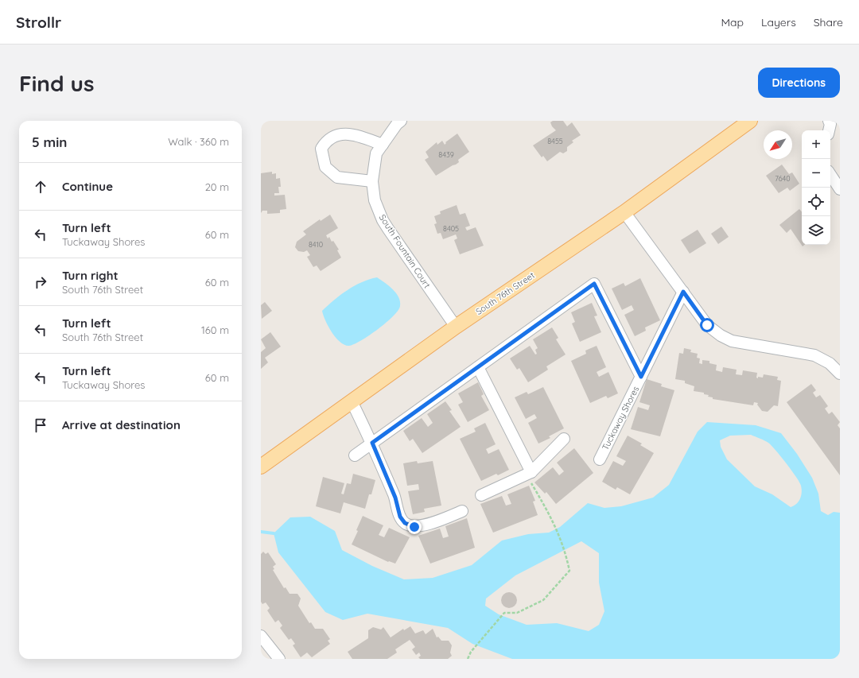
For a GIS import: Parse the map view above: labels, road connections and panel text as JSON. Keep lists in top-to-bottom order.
{
  "streets": {
    "main road": ["South 76th Street"],
    "street": ["South Fountain Court", "Tuckaway Shores"]
  },
  "crossings": [
    ["South Fountain Court", "South 76th Street"]
  ],
  "house_numbers": [
    "8455",
    "8439",
    "7640",
    "8405",
    "8410"
  ],
  "north": "bottom left",
  "page": {
    "header": "Strollr",
    "nav": ["Map", "Layers", "Share"],
    "buttons": "Directions",
    "title": "Find us",
    "heading": ["5 min", "Walk · 360 m"],
    "map_buttons": ["+", "−"],
    "list": [
      ["Continue", "20 m"],
      ["Turn left", "Tuckaway Shores", "60 m"],
      ["Turn right", "South 76th Street", "60 m"],
      ["Turn left", "South 76th Street", "160 m"],
      ["Turn left", "Tuckaway Shores", "60 m"],
      "Arrive at destination"
    ]
  }
}
